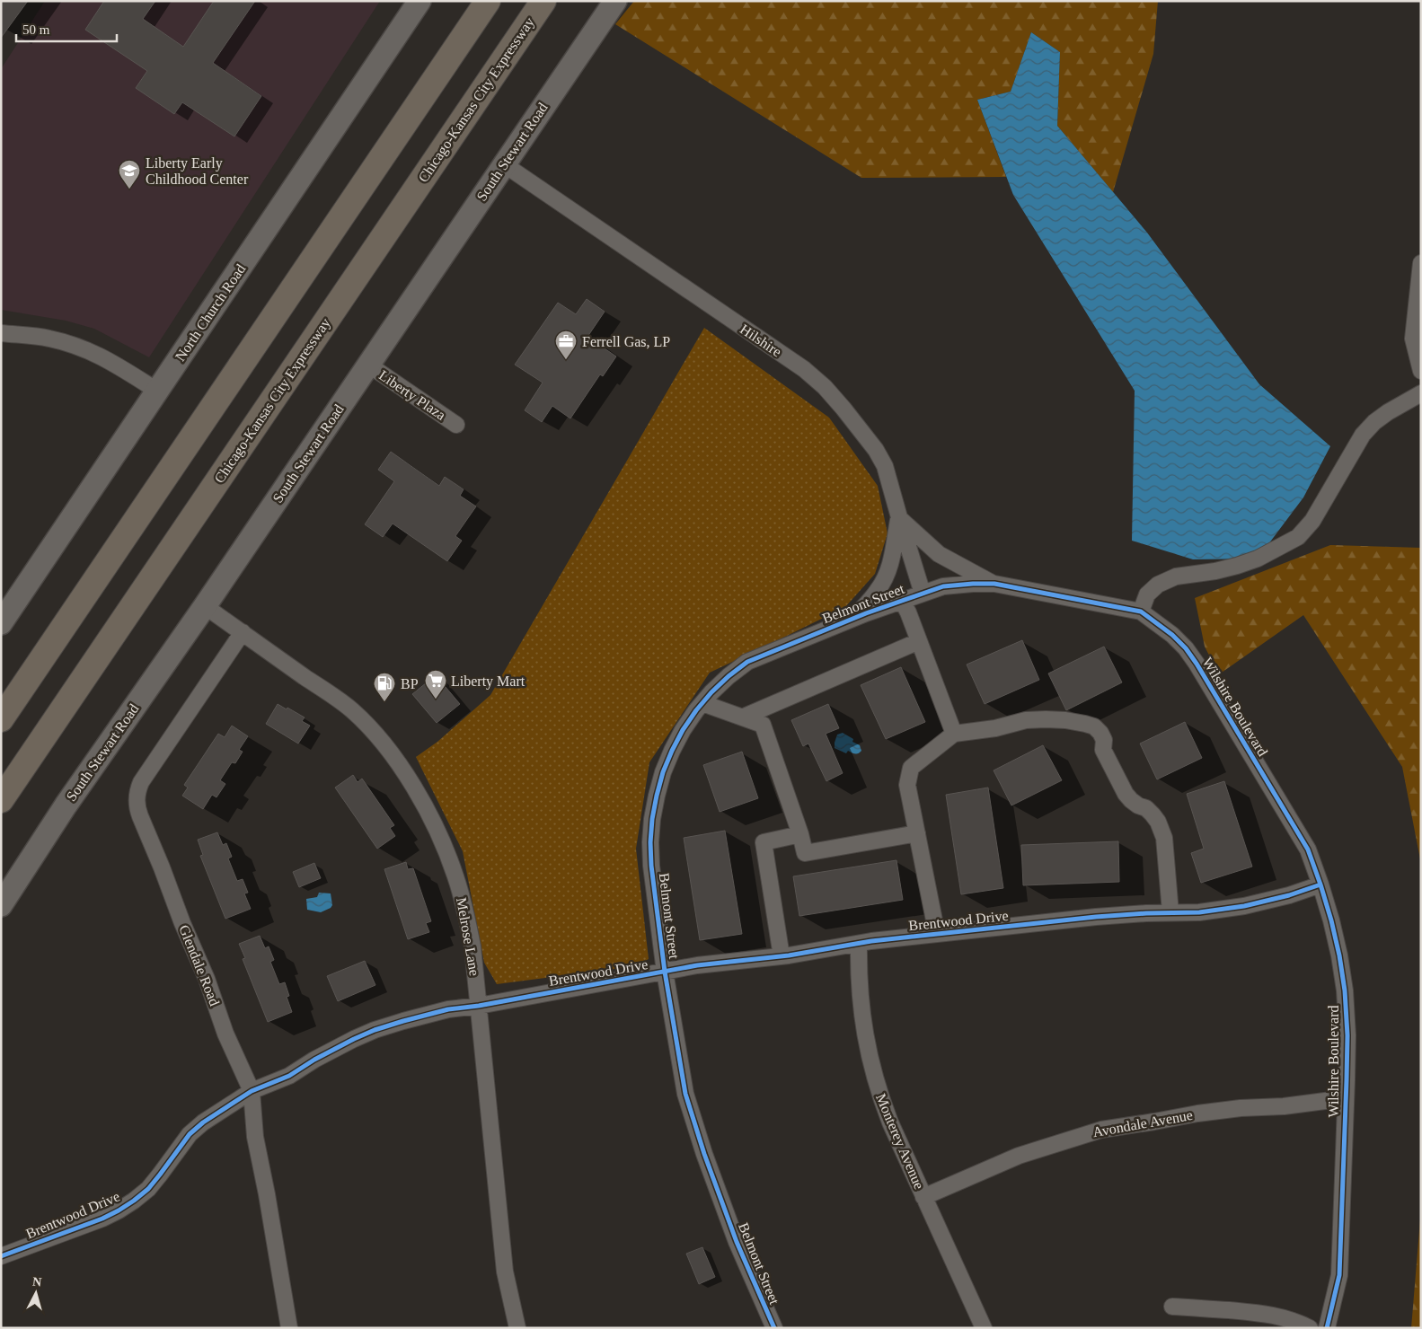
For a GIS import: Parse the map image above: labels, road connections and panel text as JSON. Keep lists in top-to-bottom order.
{
  "streets": {
    "highway": ["Chicago-Kansas City Expressway"],
    "street": [
      "South Stewart Road",
      "North Church Road",
      "Hilshire",
      "Liberty Plaza",
      "Belmont Street",
      "Wilshire Boulevard",
      "Brentwood Drive",
      "Melrose Lane",
      "Glendale Road",
      "Avondale Avenue",
      "Monterey Avenue"
    ]
  },
  "crossings": [
    ["South Stewart Road", "Hilshire"],
    ["South Stewart Road", "Liberty Plaza"],
    ["South Stewart Road", "Melrose Lane"],
    ["Hilshire", "Belmont Street"],
    ["Belmont Street", "Wilshire Boulevard"],
    ["Belmont Street", "Brentwood Drive"],
    ["Wilshire Boulevard", "Brentwood Drive"],
    ["Wilshire Boulevard", "Avondale Avenue"],
    ["Brentwood Drive", "Melrose Lane"],
    ["Brentwood Drive", "Glendale Road"],
    ["Brentwood Drive", "Monterey Avenue"],
    ["Melrose Lane", "Glendale Road"],
    ["Avondale Avenue", "Monterey Avenue"]
  ],
  "places": {
    "school or university": ["Liberty Early Childhood Center"],
    "office": ["Ferrell Gas, LP"],
    "supermarket": ["Liberty Mart"],
    "fuel station": ["BP"]
  },
  "scale_bar": "50 m",
  "north": "top"
}
